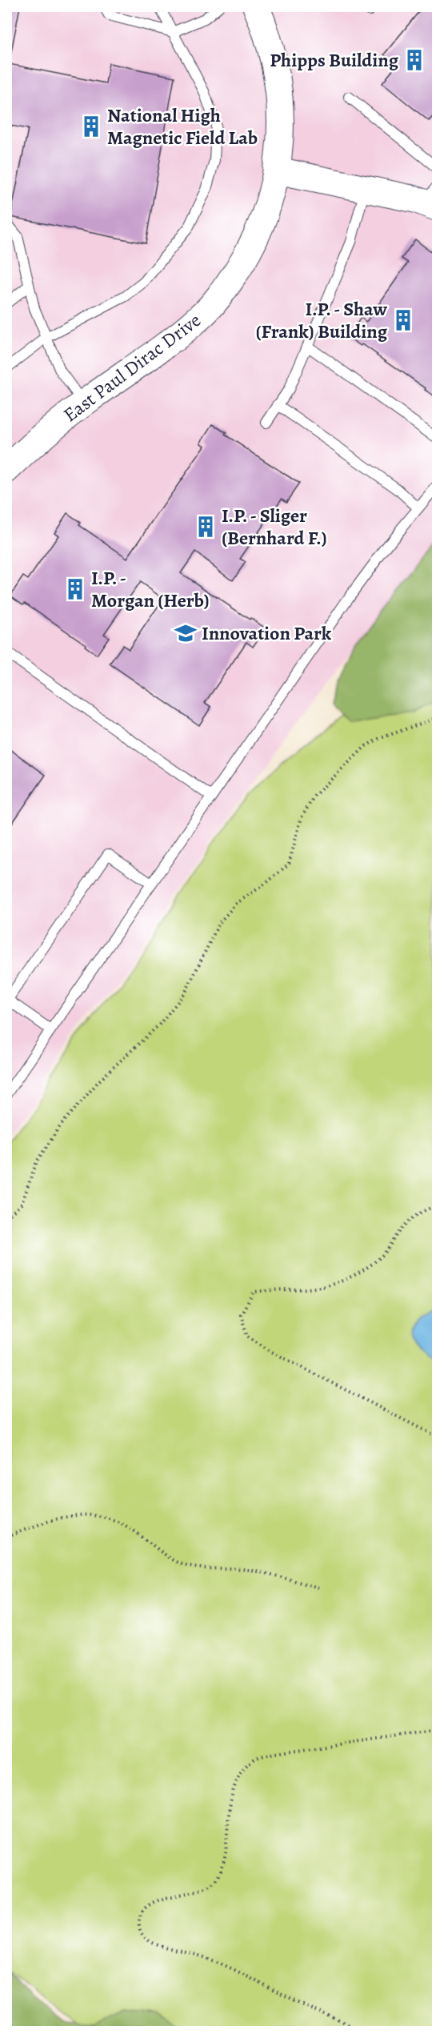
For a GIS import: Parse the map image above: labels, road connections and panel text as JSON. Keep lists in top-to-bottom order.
{
  "streets": {
    "street": ["East Paul Dirac Drive"]
  },
  "places": {
    "building": [
      "Phipps Building",
      "National High Magnetic Field Lab",
      "I.P. - Shaw (Frank) Building",
      "I.P. - Sliger (Bernhard F.)",
      "I.P. - Morgan (Herb)"
    ],
    "school or university": ["Innovation Park"]
  }
}
